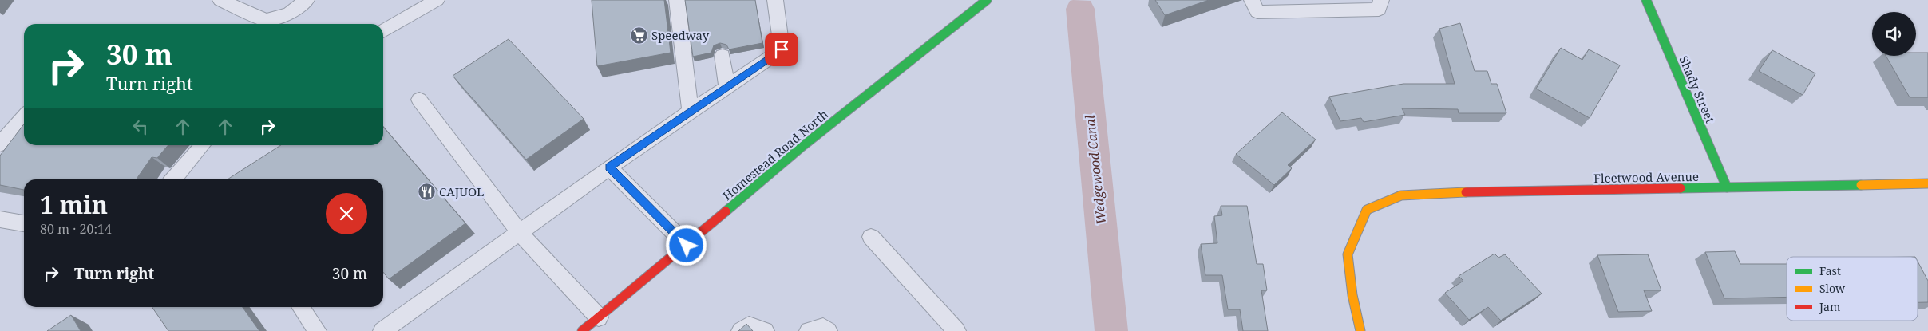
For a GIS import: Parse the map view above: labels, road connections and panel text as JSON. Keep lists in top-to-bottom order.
{
  "streets": {
    "street": ["Shady Street", "Homestead Road North", "Fleetwood Avenue"]
  },
  "crossings": [
    ["Shady Street", "Fleetwood Avenue"]
  ],
  "water": ["Wedgewood Canal"],
  "places": {
    "supermarket": ["Speedway"],
    "restaurant": ["CAJUOL"]
  },
  "legend": ["Fast", "Slow", "Jam"],
  "page": {
    "turn": ["30 m", "Turn right"],
    "heading": ["1 min", "80 m · 20:14"],
    "list": [
      {
        "name": "Turn right",
        "value": "30 m"
      }
    ]
  }
}
